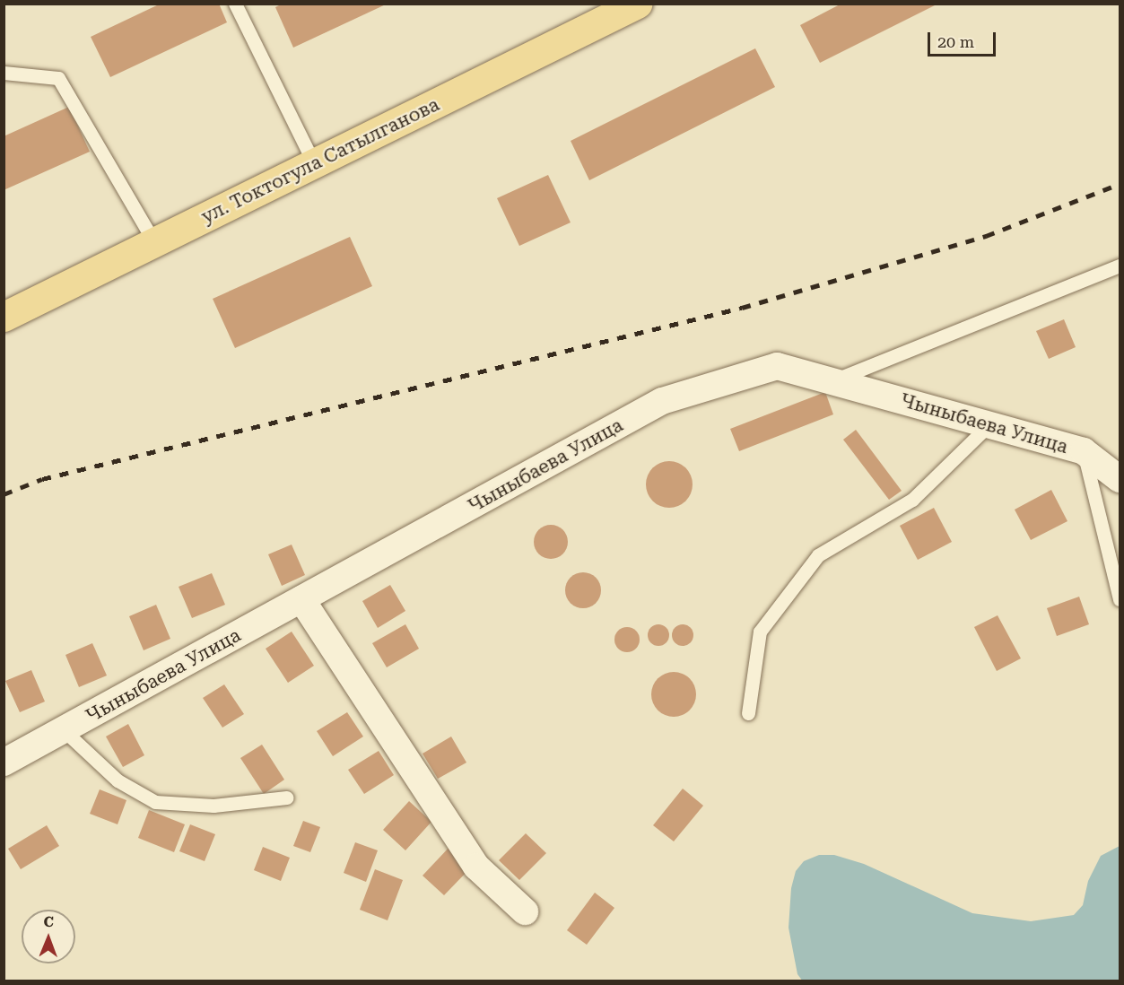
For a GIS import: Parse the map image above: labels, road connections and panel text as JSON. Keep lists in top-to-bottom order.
{
  "streets": {
    "main road": ["ул. Токтогула Сатылганова"],
    "street": ["Чыныбаева Улица"]
  },
  "scale_bar": "20 m",
  "north": "top"
}
